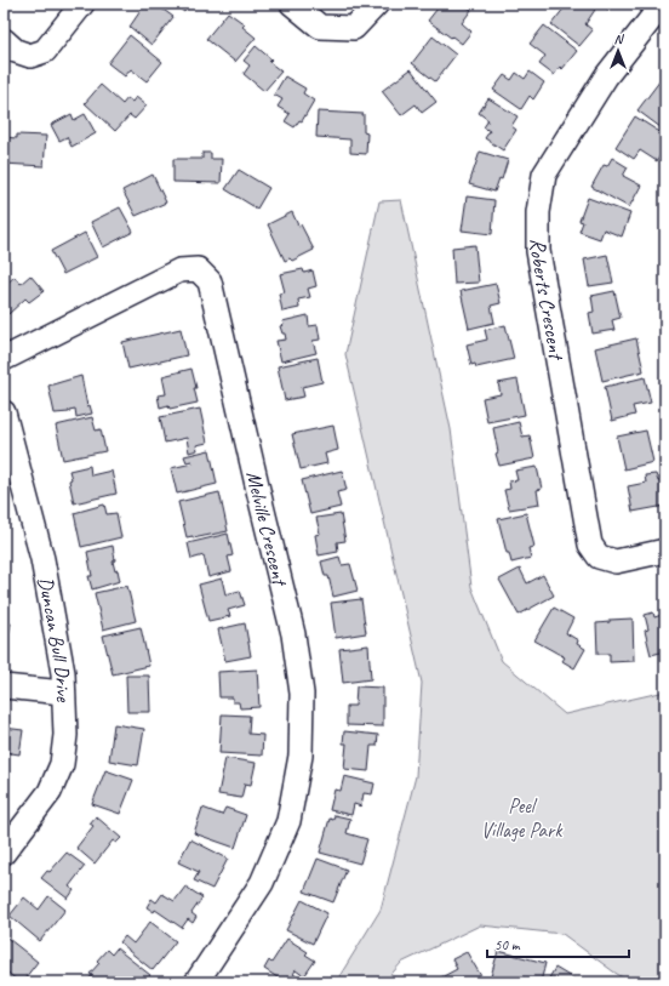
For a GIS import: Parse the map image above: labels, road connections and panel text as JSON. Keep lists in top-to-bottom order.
{
  "streets": {
    "street": ["Roberts Crescent", "Melville Crescent", "Duncan Bull Drive"]
  },
  "parks": ["Peel Village Park"],
  "scale_bar": "50 m",
  "north": "top"
}
